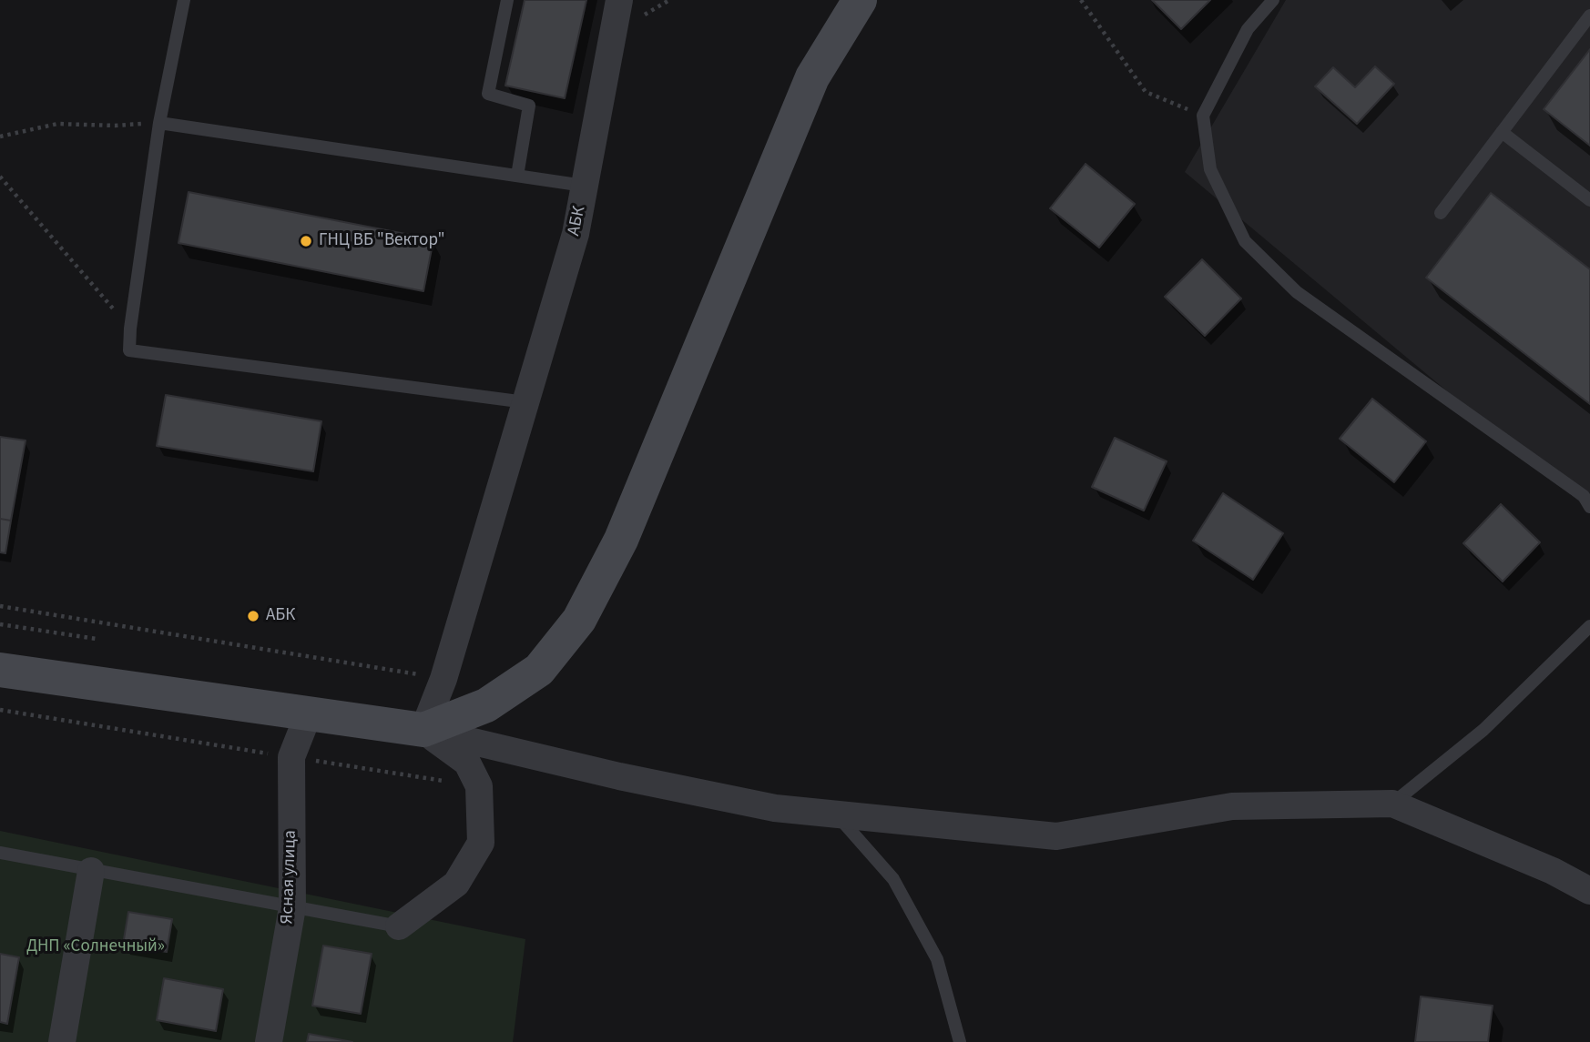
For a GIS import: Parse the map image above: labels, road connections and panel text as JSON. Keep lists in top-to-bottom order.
{
  "streets": {
    "street": ["АБК", "Ясная улица"]
  },
  "parks": ["ДНП «Солнечный»"],
  "places": ["ГНЦ ВБ \"Вектор\"", "АБК"]
}
